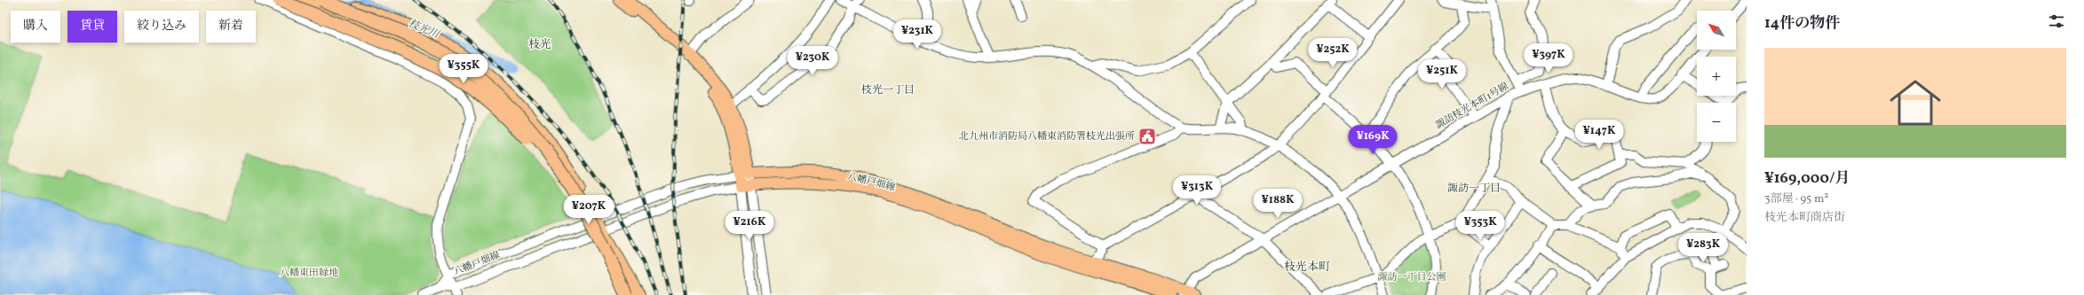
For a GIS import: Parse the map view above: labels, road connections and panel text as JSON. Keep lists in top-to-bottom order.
{
  "streets": {
    "main road": ["八幡戸畑線"],
    "street": ["諏訪枝光本町1号線"]
  },
  "crossings": [
    ["諏訪枝光本町1号線", "八幡戸畑線"]
  ],
  "districts": [
    "枝光",
    "枝光一丁目",
    "諏訪一丁目",
    "枝光本町"
  ],
  "water": ["枝光川"],
  "parks": ["八幡東田緑地", "諏訪一丁目公園"],
  "places": {
    "public building": ["北九州市消防局八幡東消防署枝光出張所"]
  },
  "north": "top left",
  "page": {
    "heading": "14件の物件",
    "map_buttons": ["+", "−"],
    "chip": [
      "購入",
      "賃貸",
      "絞り込み",
      "新着"
    ],
    "price": [
      "¥231K",
      "¥252K",
      "¥397K",
      "¥230K",
      "¥355K",
      "¥251K",
      "¥147K",
      "¥169K",
      "¥313K",
      "¥188K",
      "¥207K",
      "¥216K",
      "¥353K",
      "¥283K"
    ],
    "list": [
      {
        "name": "¥169,000/月",
        "note": "3部屋 · 95 m² · 枝光本町商店街"
      }
    ]
  }
}
